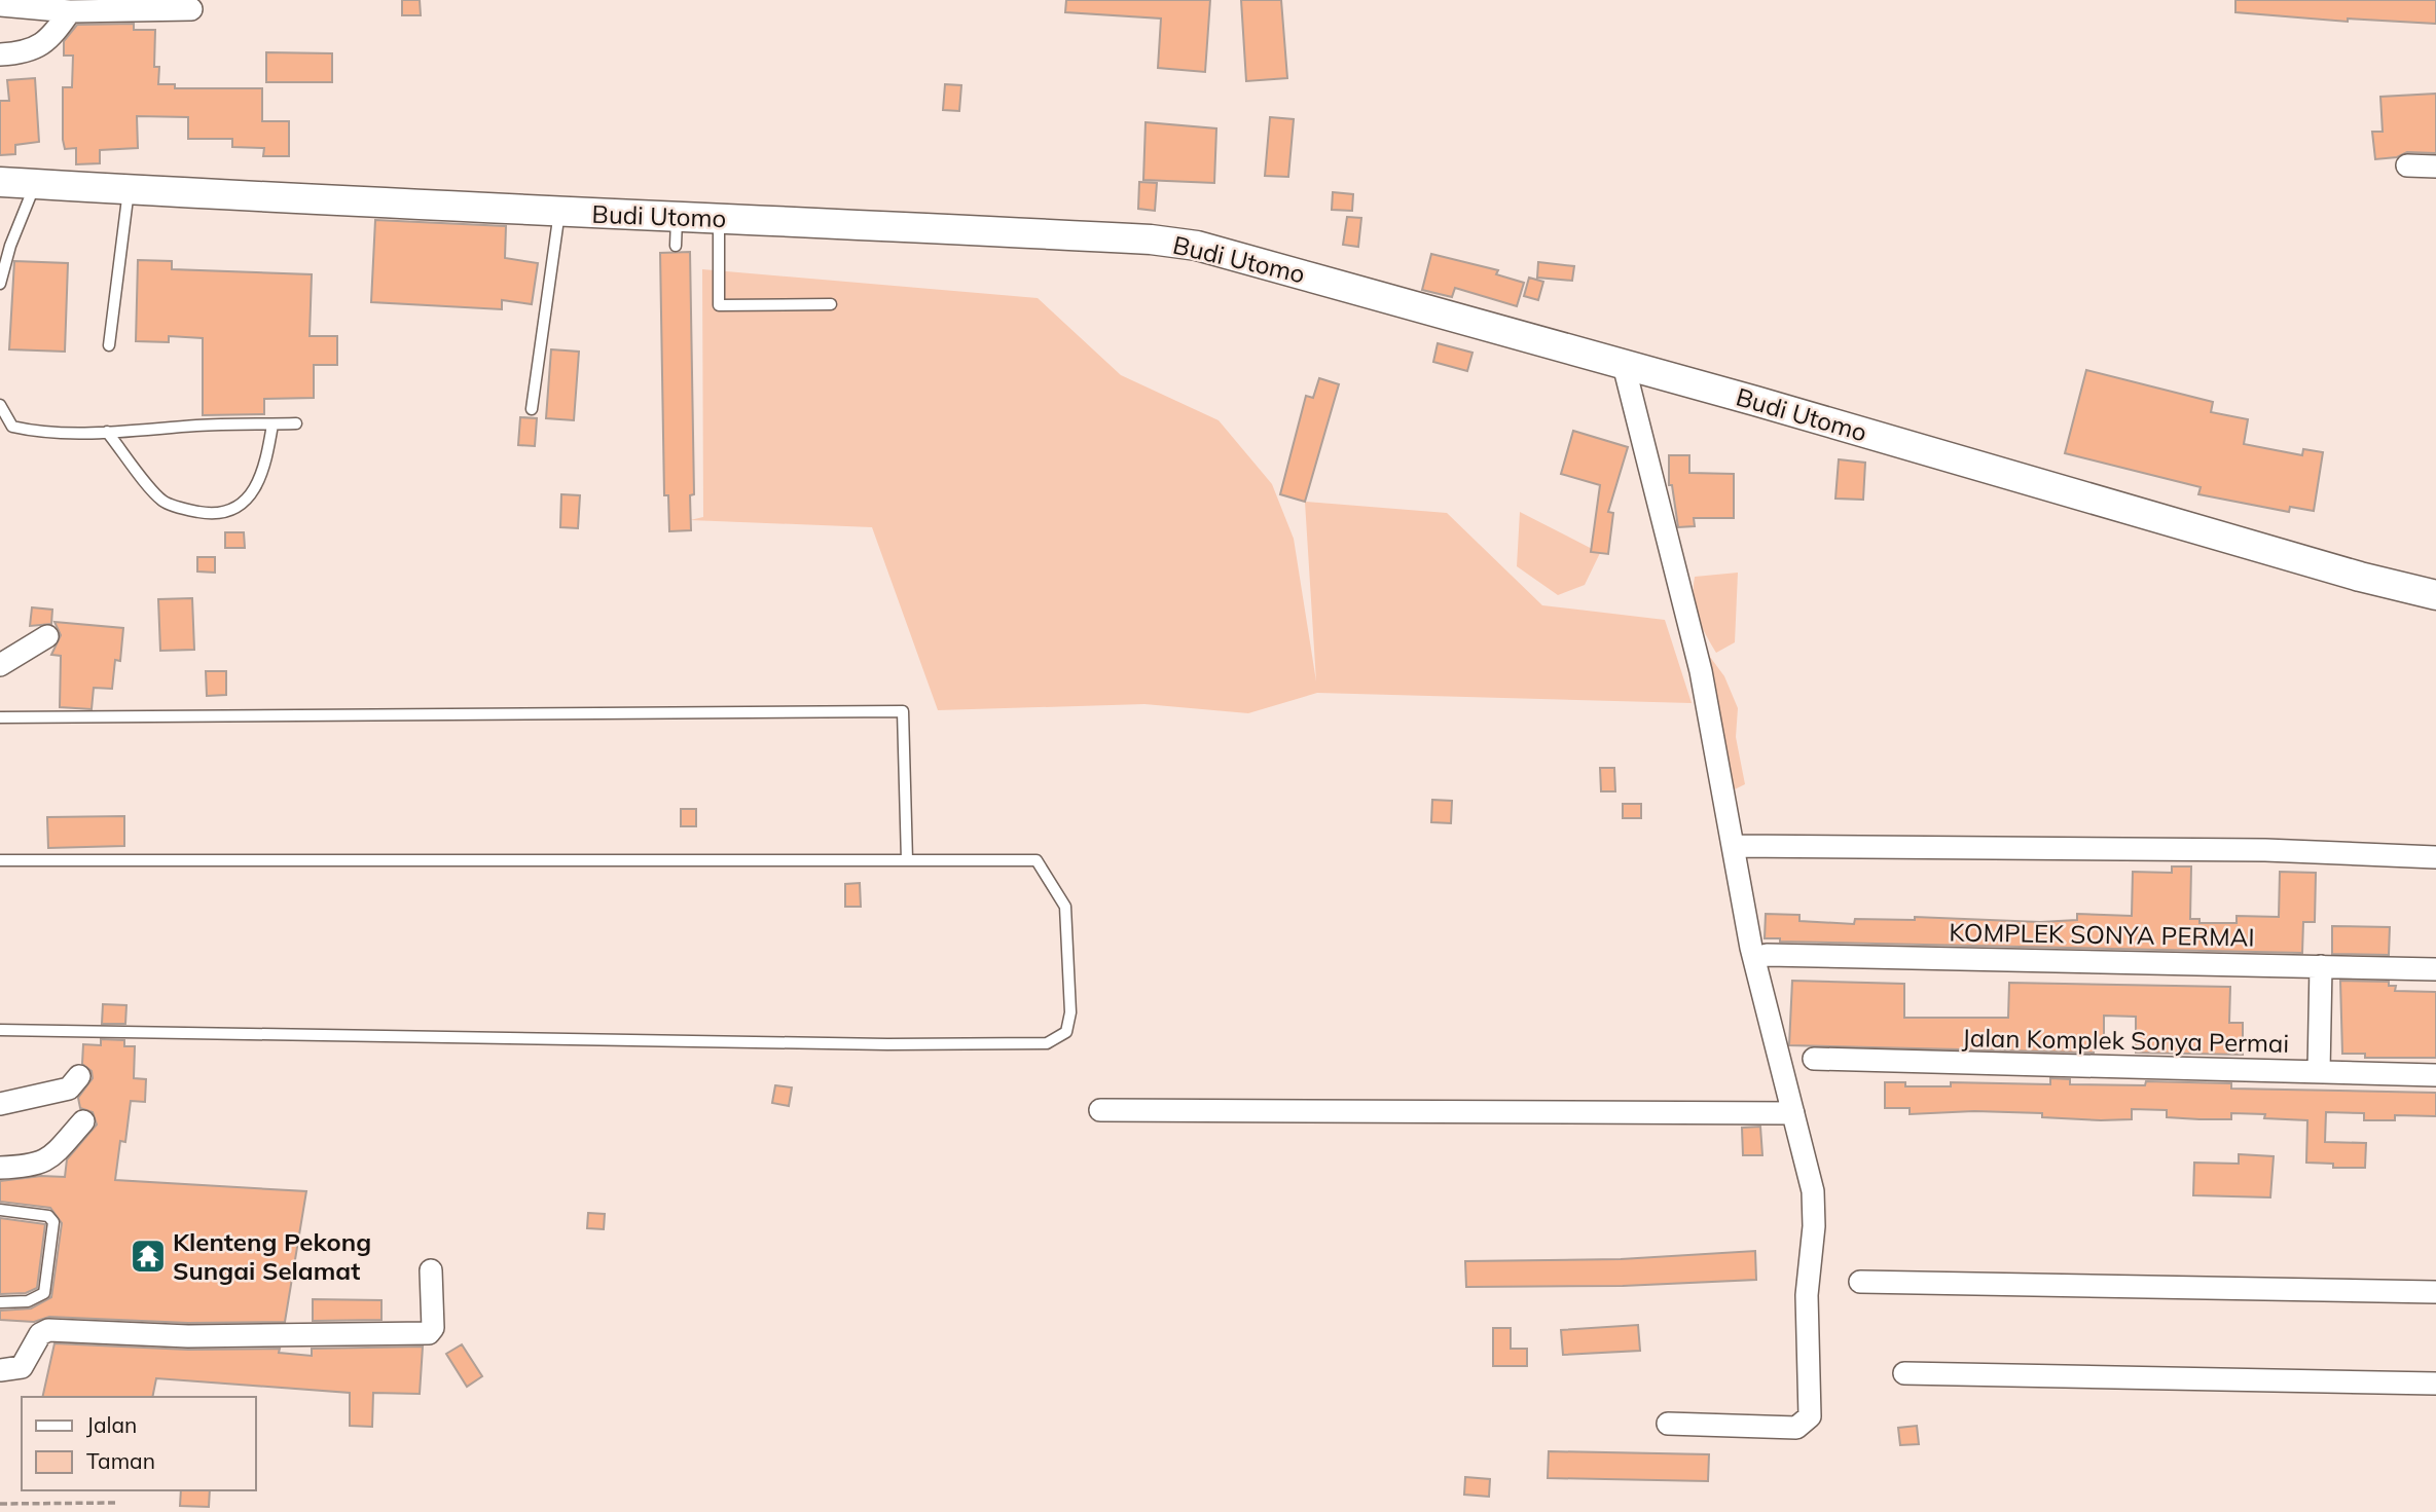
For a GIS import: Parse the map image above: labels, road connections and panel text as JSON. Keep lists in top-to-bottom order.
{
  "streets": {
    "street": ["Budi Utomo", "KOMPLEK SONYA PERMAI", "Jalan Komplek Sonya Permai"]
  },
  "places": {
    "temple": ["Klenteng Pekong Sungai Selamat"]
  },
  "legend": ["Jalan", "Taman"]
}
